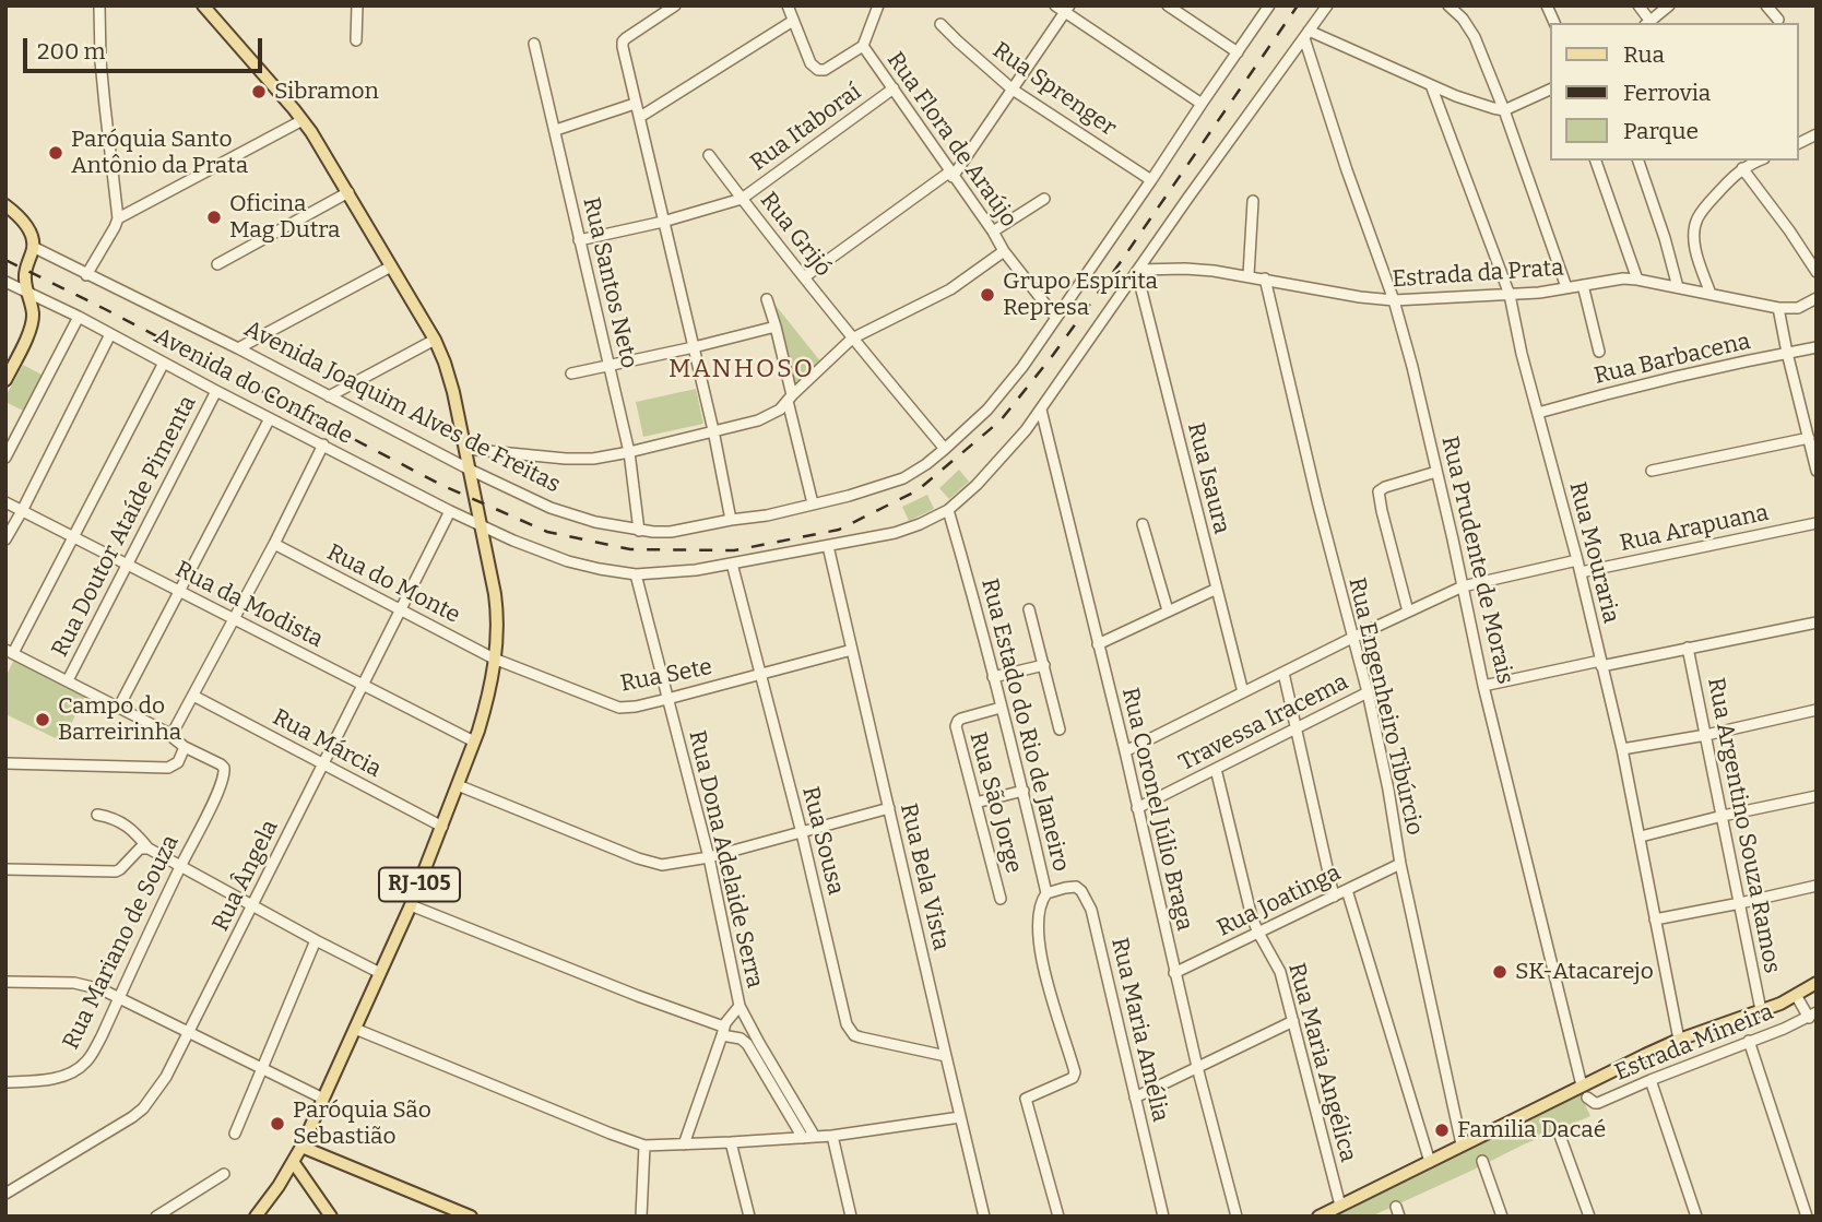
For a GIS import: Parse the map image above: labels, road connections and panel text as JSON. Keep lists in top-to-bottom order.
{
  "streets": {
    "main road": ["RJ-105"],
    "street": [
      "Rua Sprenger",
      "Rua Itaboraí",
      "Rua Flora de Araújo",
      "Rua Grijó",
      "Estrada da Prata",
      "Rua Santos Neto",
      "Rua Barbacena",
      "Avenida do Confrade",
      "Avenida Joaquim Alves de Freitas",
      "Rua Isaura",
      "Rua Doutor Ataíde Pimenta",
      "Rua Arapuana",
      "Rua Mouraria",
      "Rua Prudente de Morais",
      "Rua do Monte",
      "Rua da Modista",
      "Rua Sete",
      "Rua Engenheiro Tibúrcio",
      "Travessa Iracema",
      "Rua Estado do Rio de Janeiro",
      "Rua Márcia",
      "Rua São Jorge",
      "Rua Coronel Júlio Braga",
      "Rua Argentino Souza Ramos",
      "Rua Sousa",
      "Rua Dona Adelaide Serra",
      "Rua Ângela",
      "Rua Bela Vista",
      "Rua Joatinga",
      "Rua Mariano de Souza",
      "Rua Maria Amélia",
      "Estrada Mineira",
      "Rua Maria Angélica"
    ]
  },
  "crossings": [
    ["Rua Sprenger", "Avenida Joaquim Alves de Freitas"],
    ["Rua Itaboraí", "Rua Flora de Araújo"],
    ["Rua Itaboraí", "Rua Grijó"],
    ["Rua Itaboraí", "Rua Santos Neto"],
    ["Rua Flora de Araújo", "Avenida Joaquim Alves de Freitas"],
    ["Rua Grijó", "Avenida Joaquim Alves de Freitas"],
    ["Estrada da Prata", "Avenida do Confrade"],
    ["Estrada da Prata", "Rua Isaura"],
    ["Estrada da Prata", "Rua Mouraria"],
    ["Estrada da Prata", "Rua Prudente de Morais"],
    ["Estrada da Prata", "Rua Engenheiro Tibúrcio"],
    ["Rua Santos Neto", "Avenida Joaquim Alves de Freitas"],
    ["Rua Barbacena", "Rua Mouraria"],
    ["Avenida do Confrade", "Rua Isaura"],
    ["Avenida do Confrade", "Rua Doutor Ataíde Pimenta"],
    ["Avenida do Confrade", "Rua Prudente de Morais"],
    ["Avenida do Confrade", "Rua Estado do Rio de Janeiro"],
    ["Avenida do Confrade", "Rua Coronel Júlio Braga"],
    ["Avenida do Confrade", "Rua Sousa"],
    ["Avenida do Confrade", "Rua Dona Adelaide Serra"],
    ["Avenida do Confrade", "Rua Ângela"],
    ["Avenida do Confrade", "Rua Bela Vista"],
    ["Avenida do Confrade", "RJ-105"],
    ["Avenida Joaquim Alves de Freitas", "RJ-105"],
    ["Rua Doutor Ataíde Pimenta", "Rua da Modista"],
    ["Rua Arapuana", "Rua Mouraria"],
    ["Rua Prudente de Morais", "Estrada Mineira"],
    ["Rua do Monte", "Rua Sete"],
    ["Rua do Monte", "Rua Ângela"],
    ["Rua do Monte", "RJ-105"],
    ["Rua da Modista", "Rua Ângela"],
    ["Rua da Modista", "RJ-105"],
    ["Rua Sete", "Rua Sousa"],
    ["Rua Sete", "Rua Dona Adelaide Serra"],
    ["Rua Sete", "Rua Bela Vista"],
    ["Rua Sete", "RJ-105"],
    ["Rua Engenheiro Tibúrcio", "Travessa Iracema"],
    ["Rua Engenheiro Tibúrcio", "Rua Joatinga"],
    ["Travessa Iracema", "Rua Coronel Júlio Braga"],
    ["Travessa Iracema", "Rua Maria Angélica"],
    ["Rua Estado do Rio de Janeiro", "Rua São Jorge"],
    ["Rua Estado do Rio de Janeiro", "Rua Maria Amélia"],
    ["Rua Márcia", "Rua Ângela"],
    ["Rua Márcia", "RJ-105"],
    ["Rua Coronel Júlio Braga", "Rua Joatinga"],
    ["Rua Sousa", "Rua Bela Vista"],
    ["Rua Joatinga", "Rua Maria Angélica"]
  ],
  "districts": ["MANHOSO"],
  "places": [
    "Sibramon",
    "Paróquia Santo Antônio da Prata",
    "Oficina Mag Dutra",
    "Grupo Espírita Represa",
    "Campo do Barreirinha",
    "SK-Atacarejo",
    "Paróquia São Sebastião",
    "Familia Dacaé"
  ],
  "legend": ["Rua", "Ferrovia", "Parque"],
  "scale_bar": "200 m"
}
